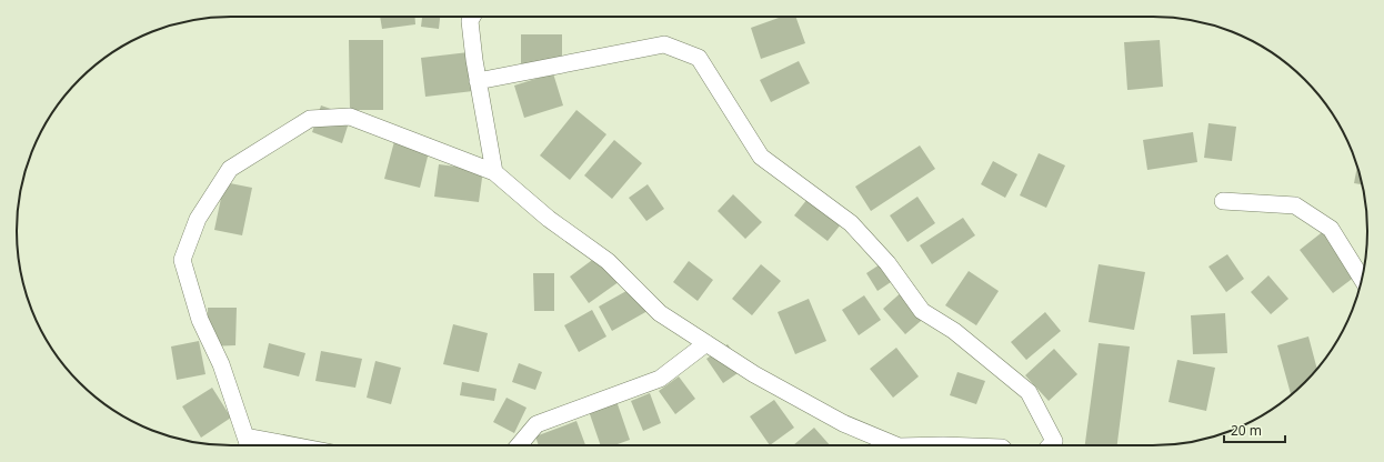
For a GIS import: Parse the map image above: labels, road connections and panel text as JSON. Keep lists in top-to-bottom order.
{
  "scale_bar": "20 m"
}
